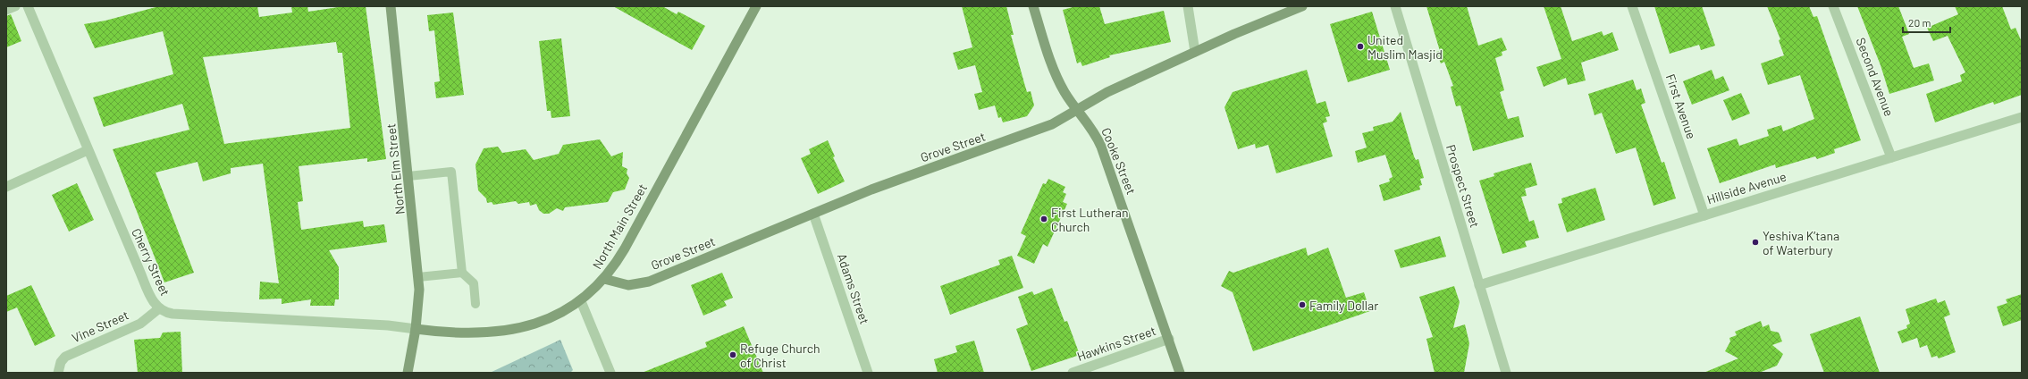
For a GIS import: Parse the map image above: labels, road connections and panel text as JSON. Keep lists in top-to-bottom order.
{
  "streets": {
    "main road": [
      "Grove Street",
      "Cooke Street",
      "North Elm Street",
      "North Main Street"
    ],
    "street": [
      "Second Avenue",
      "First Avenue",
      "Prospect Street",
      "Hillside Avenue",
      "Cherry Street",
      "Adams Street",
      "Vine Street",
      "Hawkins Street"
    ]
  },
  "crossings": [
    ["Second Avenue", "Hillside Avenue"],
    ["First Avenue", "Hillside Avenue"],
    ["Grove Street", "Cooke Street"],
    ["Grove Street", "North Main Street"],
    ["Grove Street", "Adams Street"],
    ["Cooke Street", "Hawkins Street"],
    ["North Elm Street", "North Main Street"],
    ["North Elm Street", "Cherry Street"],
    ["Prospect Street", "Hillside Avenue"],
    ["North Main Street", "Cherry Street"],
    ["Cherry Street", "Vine Street"]
  ],
  "places": [
    "United Muslim Masjid",
    "First Lutheran Church",
    "Yeshiva K’tana of Waterbury",
    "Family Dollar",
    "Refuge Church of Christ"
  ],
  "scale_bar": "20 m"
}
